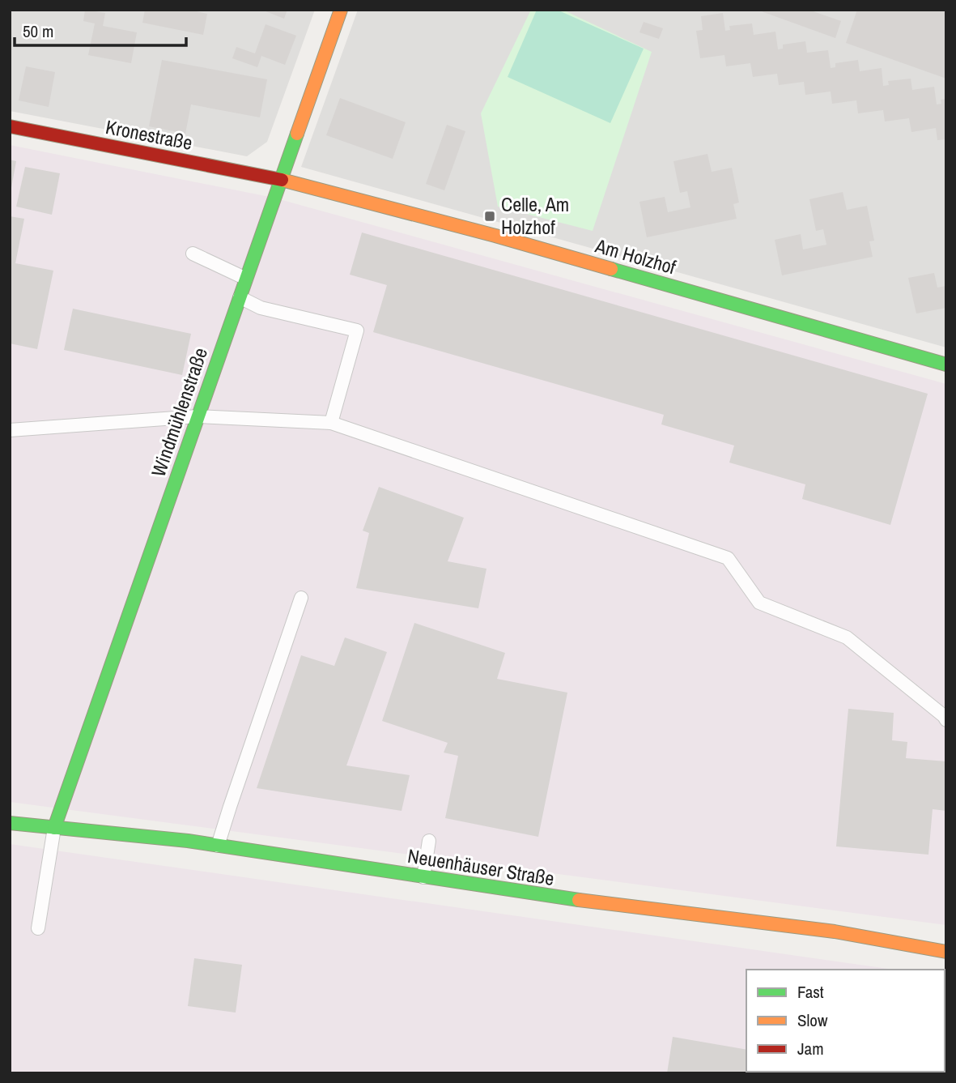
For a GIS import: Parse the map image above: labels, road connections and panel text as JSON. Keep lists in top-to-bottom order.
{
  "streets": {
    "street": [
      "Kronestraße",
      "Am Holzhof",
      "Windmühlenstraße",
      "Neuenhäuser Straße"
    ]
  },
  "crossings": [
    ["Kronestraße", "Am Holzhof"],
    ["Kronestraße", "Windmühlenstraße"],
    ["Am Holzhof", "Windmühlenstraße"],
    ["Windmühlenstraße", "Neuenhäuser Straße"]
  ],
  "places": {
    "transit": ["Celle, Am Holzhof"]
  },
  "legend": ["Fast", "Slow", "Jam"],
  "scale_bar": "50 m"
}
